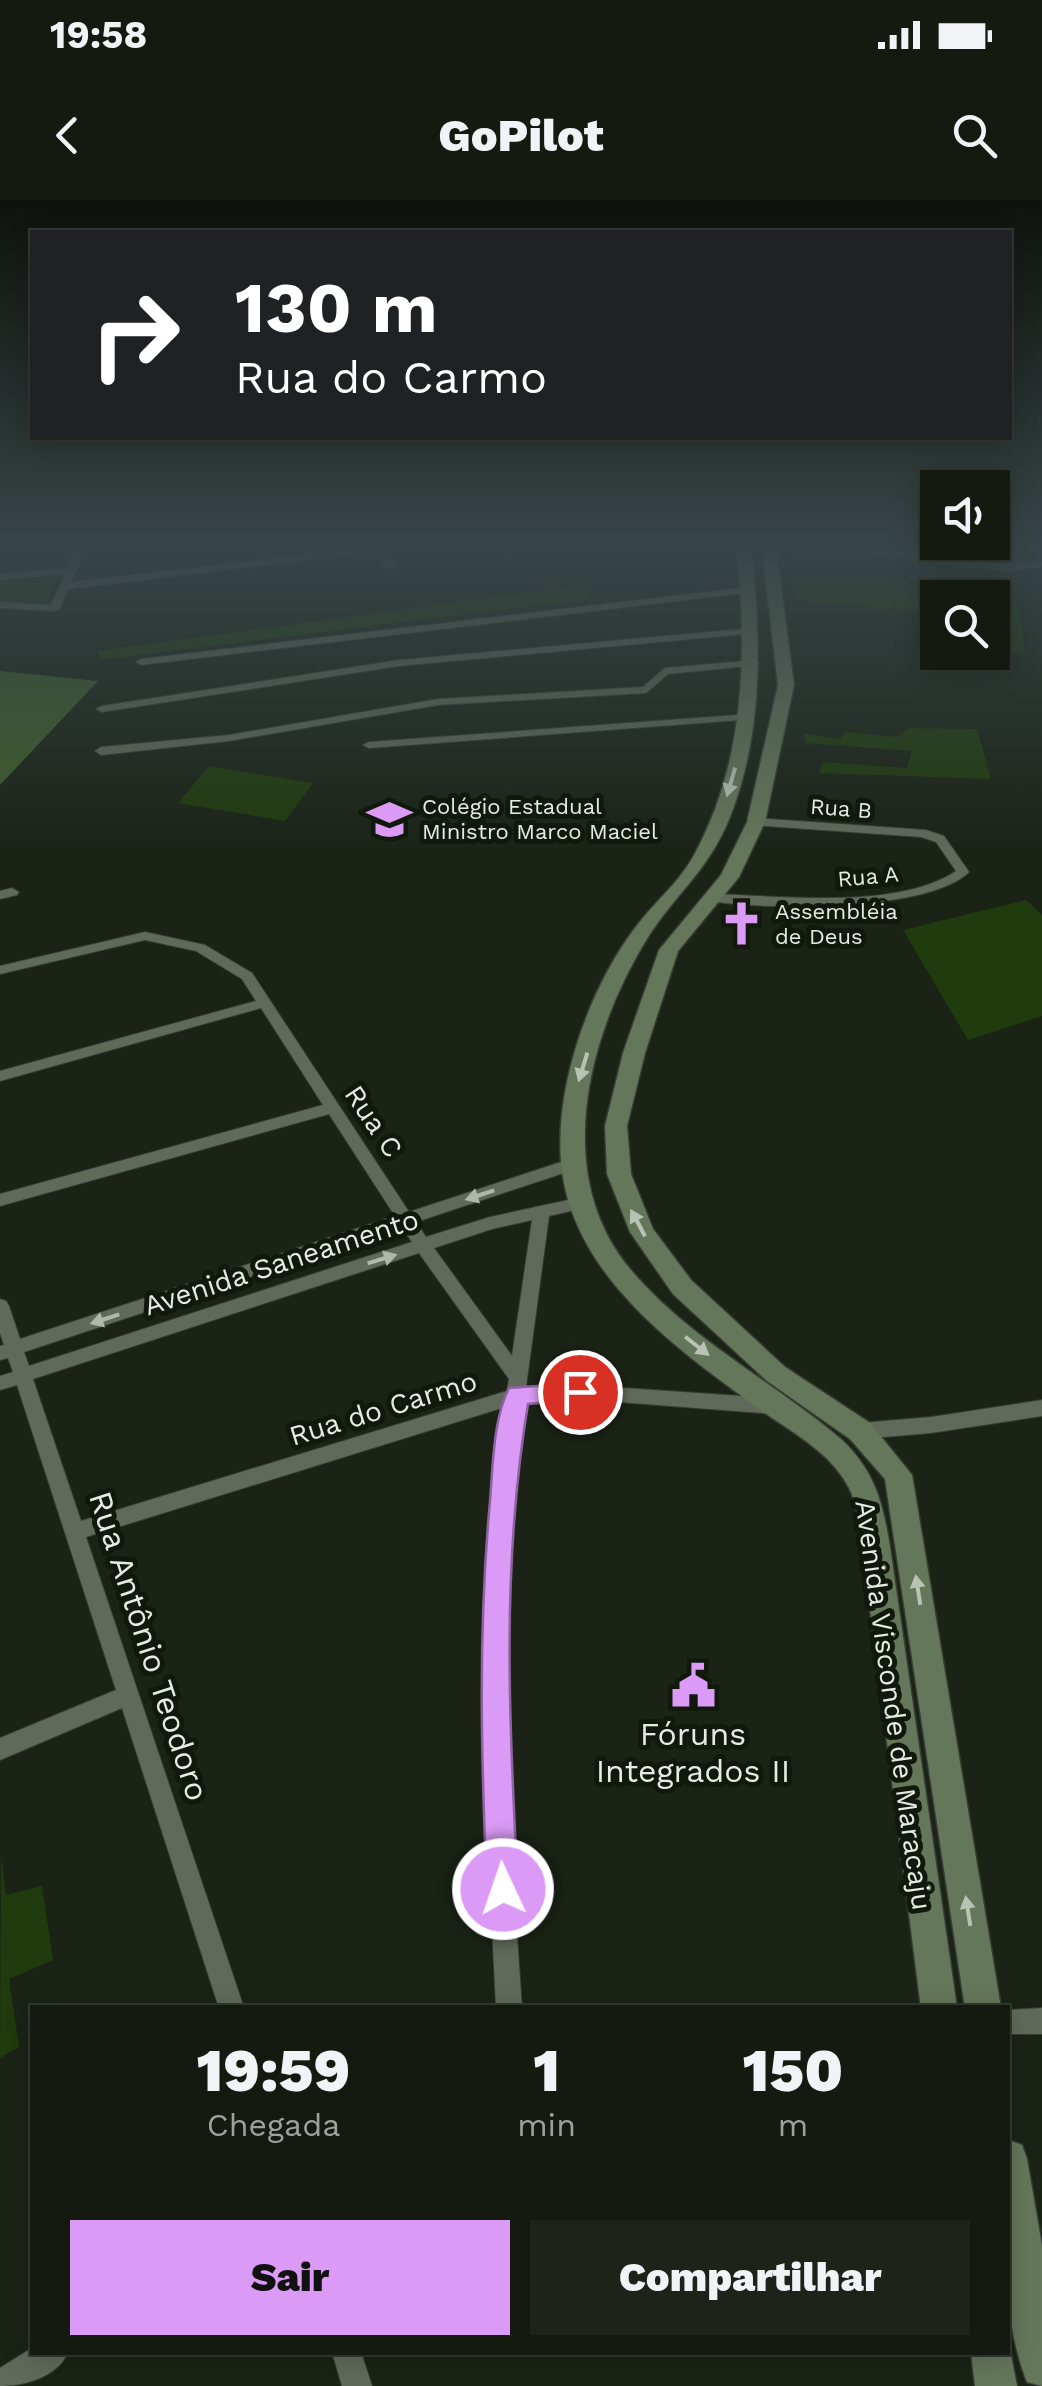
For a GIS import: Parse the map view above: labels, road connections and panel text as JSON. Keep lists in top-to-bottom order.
{
  "streets": {
    "main road": ["Avenida Visconde de Maracaju"],
    "street": [
      "Rua B",
      "Rua A",
      "Rua C",
      "Avenida Saneamento",
      "Rua do Carmo",
      "Rua Antônio Teodoro"
    ]
  },
  "crossings": [
    ["Rua B", "Rua A"],
    ["Rua B", "Avenida Visconde de Maracaju"],
    ["Rua A", "Avenida Visconde de Maracaju"],
    ["Rua C", "Avenida Saneamento"],
    ["Rua C", "Rua do Carmo"],
    ["Avenida Saneamento", "Rua Antônio Teodoro"],
    ["Avenida Saneamento", "Avenida Visconde de Maracaju"],
    ["Rua do Carmo", "Rua Antônio Teodoro"],
    ["Rua do Carmo", "Avenida Visconde de Maracaju"]
  ],
  "places": {
    "school or university": ["Colégio Estadual Ministro Marco Maciel"],
    "church": ["Assembléia de Deus"],
    "public building": ["Fóruns Integrados II"]
  },
  "page": {
    "status": "19:58",
    "header": "GoPilot",
    "turn": ["130 m", "Rua do Carmo"],
    "eta": [
      "19:59",
      "Chegada",
      "1",
      "min",
      "150",
      "m"
    ],
    "buttons": ["Sair", "Compartilhar"]
  }
}
